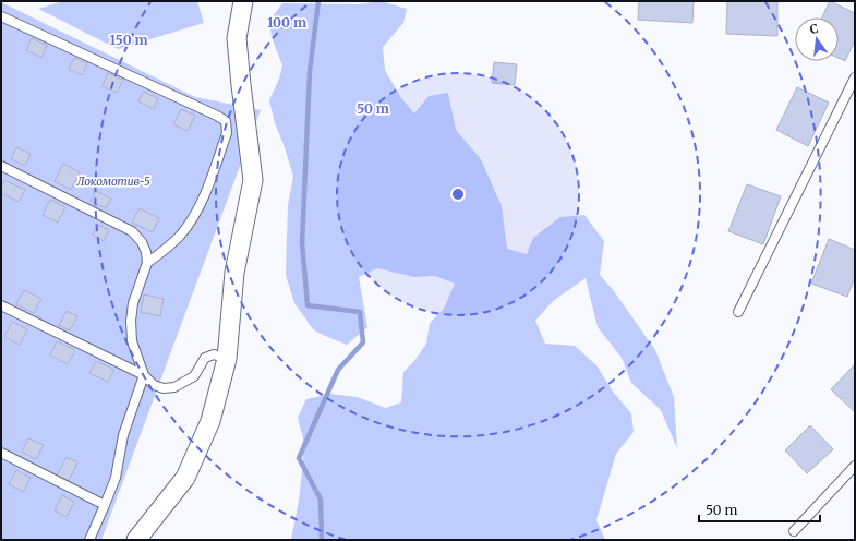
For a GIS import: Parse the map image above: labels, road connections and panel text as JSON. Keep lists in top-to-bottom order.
{
  "parks": ["Локомотив-5"],
  "scale_bar": "50 m",
  "north": "top",
  "rings": ["100 m", "150 m", "50 m"]
}
